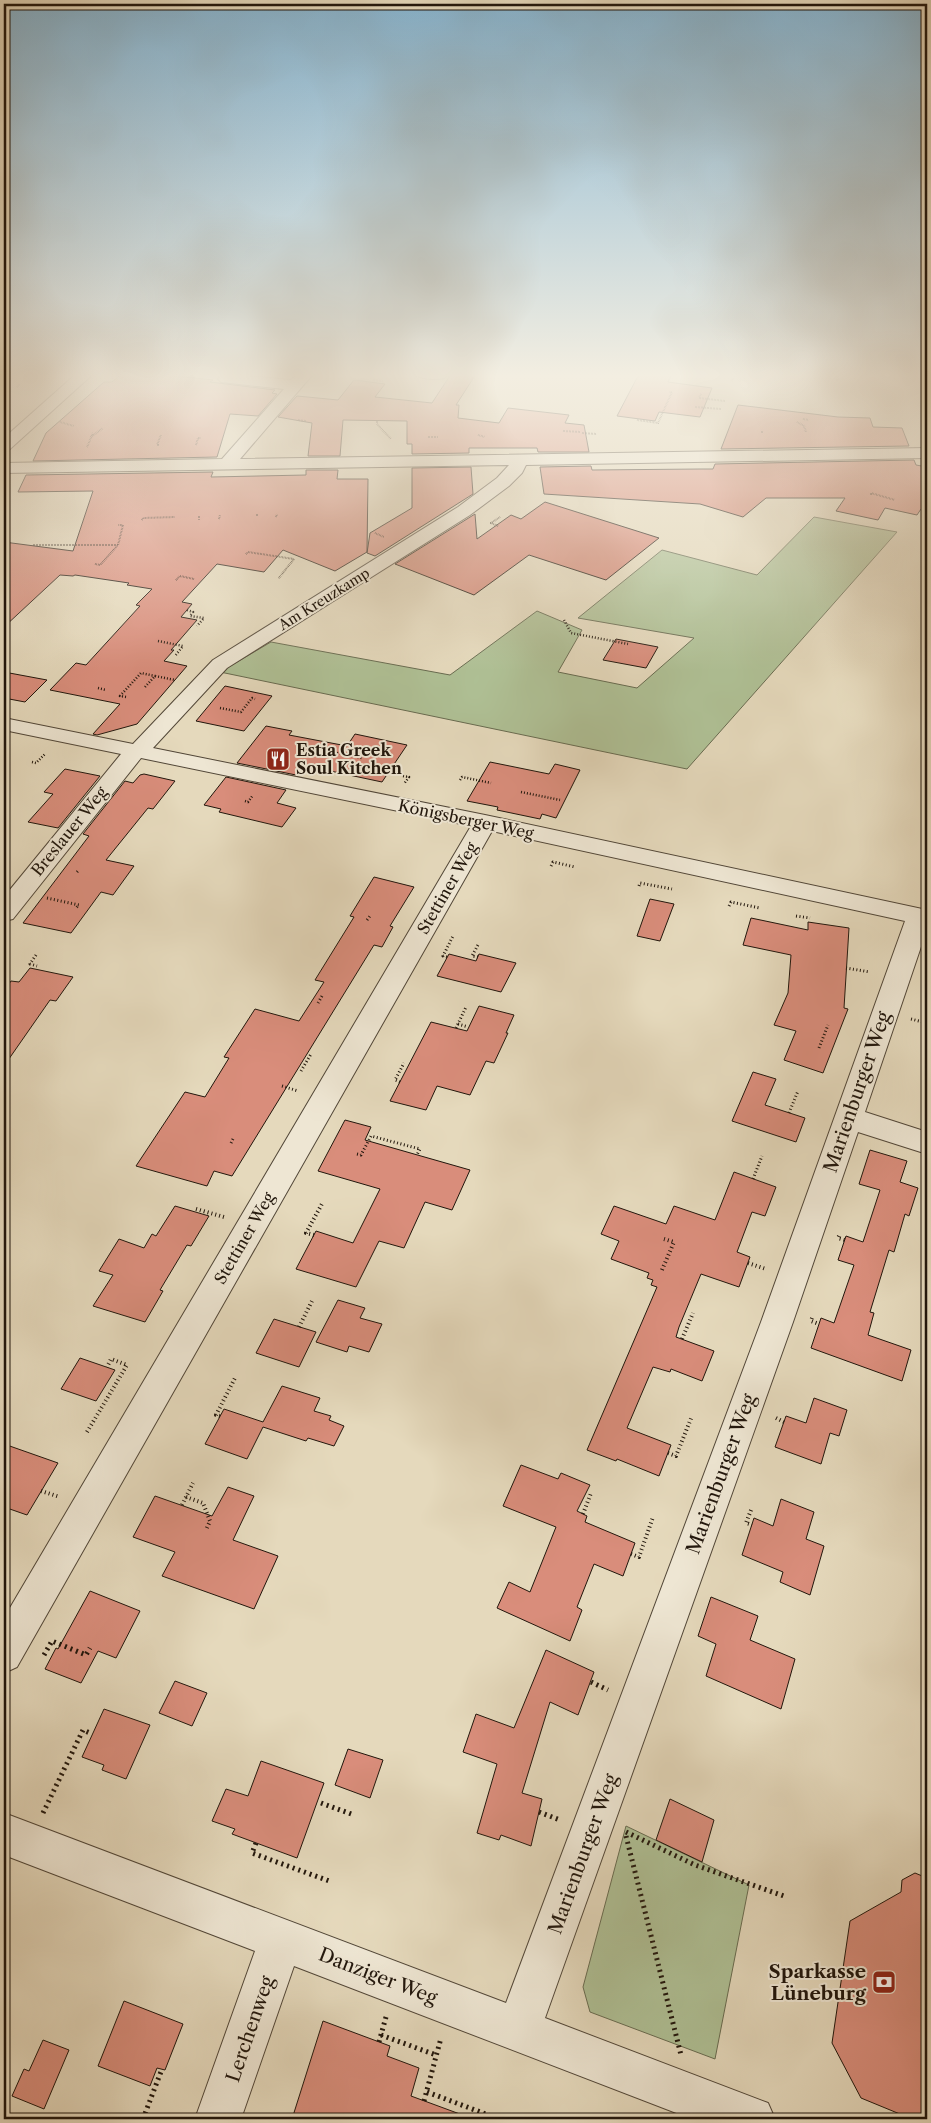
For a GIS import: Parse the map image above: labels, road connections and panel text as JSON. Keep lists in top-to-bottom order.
{
  "streets": {
    "street": [
      "Am Kreuzkamp",
      "Königsberger Weg",
      "Breslauer Weg",
      "Stettiner Weg",
      "Marienburger Weg",
      "Danziger Weg",
      "Lerchenweg"
    ]
  },
  "crossings": [
    ["Am Kreuzkamp", "Königsberger Weg"],
    ["Am Kreuzkamp", "Breslauer Weg"],
    ["Königsberger Weg", "Breslauer Weg"],
    ["Königsberger Weg", "Stettiner Weg"],
    ["Königsberger Weg", "Marienburger Weg"],
    ["Marienburger Weg", "Danziger Weg"],
    ["Danziger Weg", "Lerchenweg"]
  ],
  "places": {
    "restaurant": ["Estia Greek Soul Kitchen"],
    "bank": ["Sparkasse Lüneburg"]
  }
}
